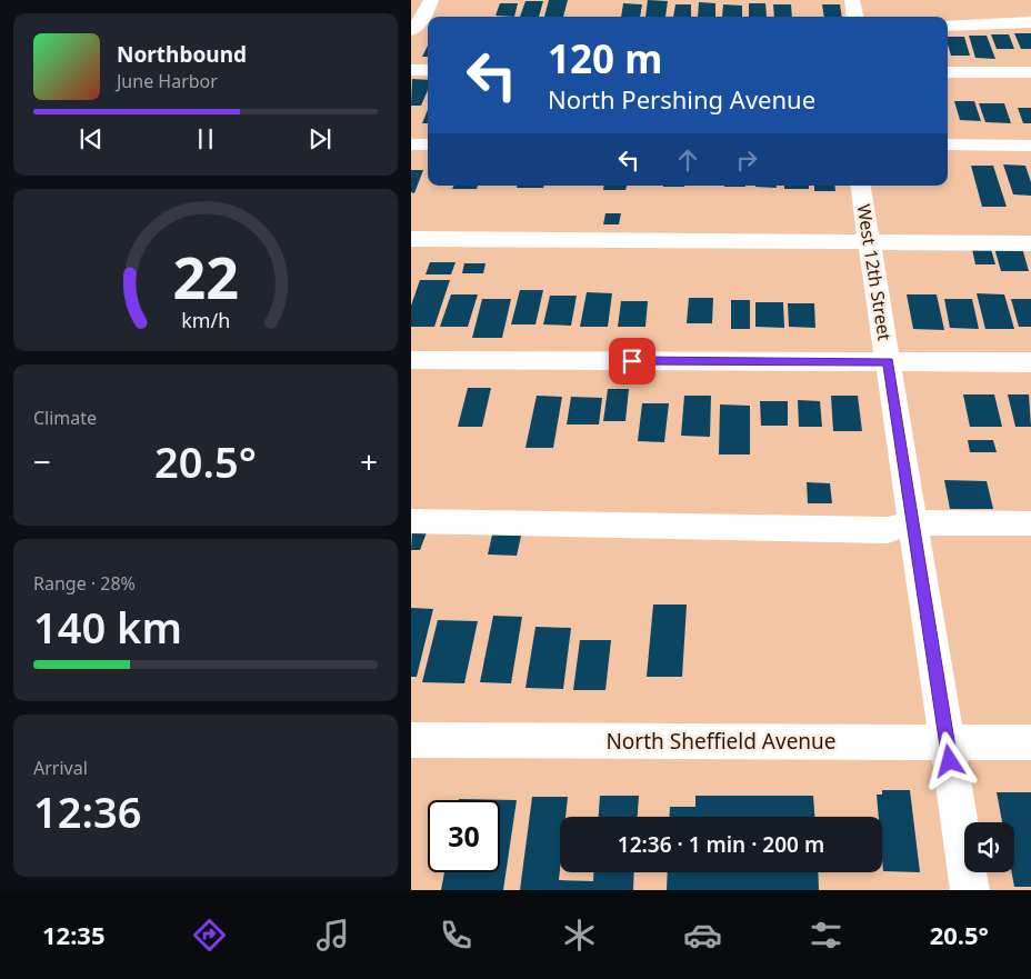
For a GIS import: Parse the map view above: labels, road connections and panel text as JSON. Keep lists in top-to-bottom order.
{
  "streets": {
    "street": ["West 12th Street", "North Sheffield Avenue"]
  },
  "crossings": [
    ["West 12th Street", "North Sheffield Avenue"]
  ],
  "page": {
    "turn": ["120 m", "North Pershing Avenue"],
    "song": ["Northbound", "June Harbor"],
    "tile": [
      "Climate",
      ["Range · 28%", "140 km"],
      ["Arrival", "12:36"]
    ],
    "heat": ["−", "20.5°", "+"],
    "limit": "30",
    "trip": "12:36 · 1 min · 200 m",
    "tabs": ["12:35", "20.5°"],
    "gauge": ["22", "km/h"]
  }
}
